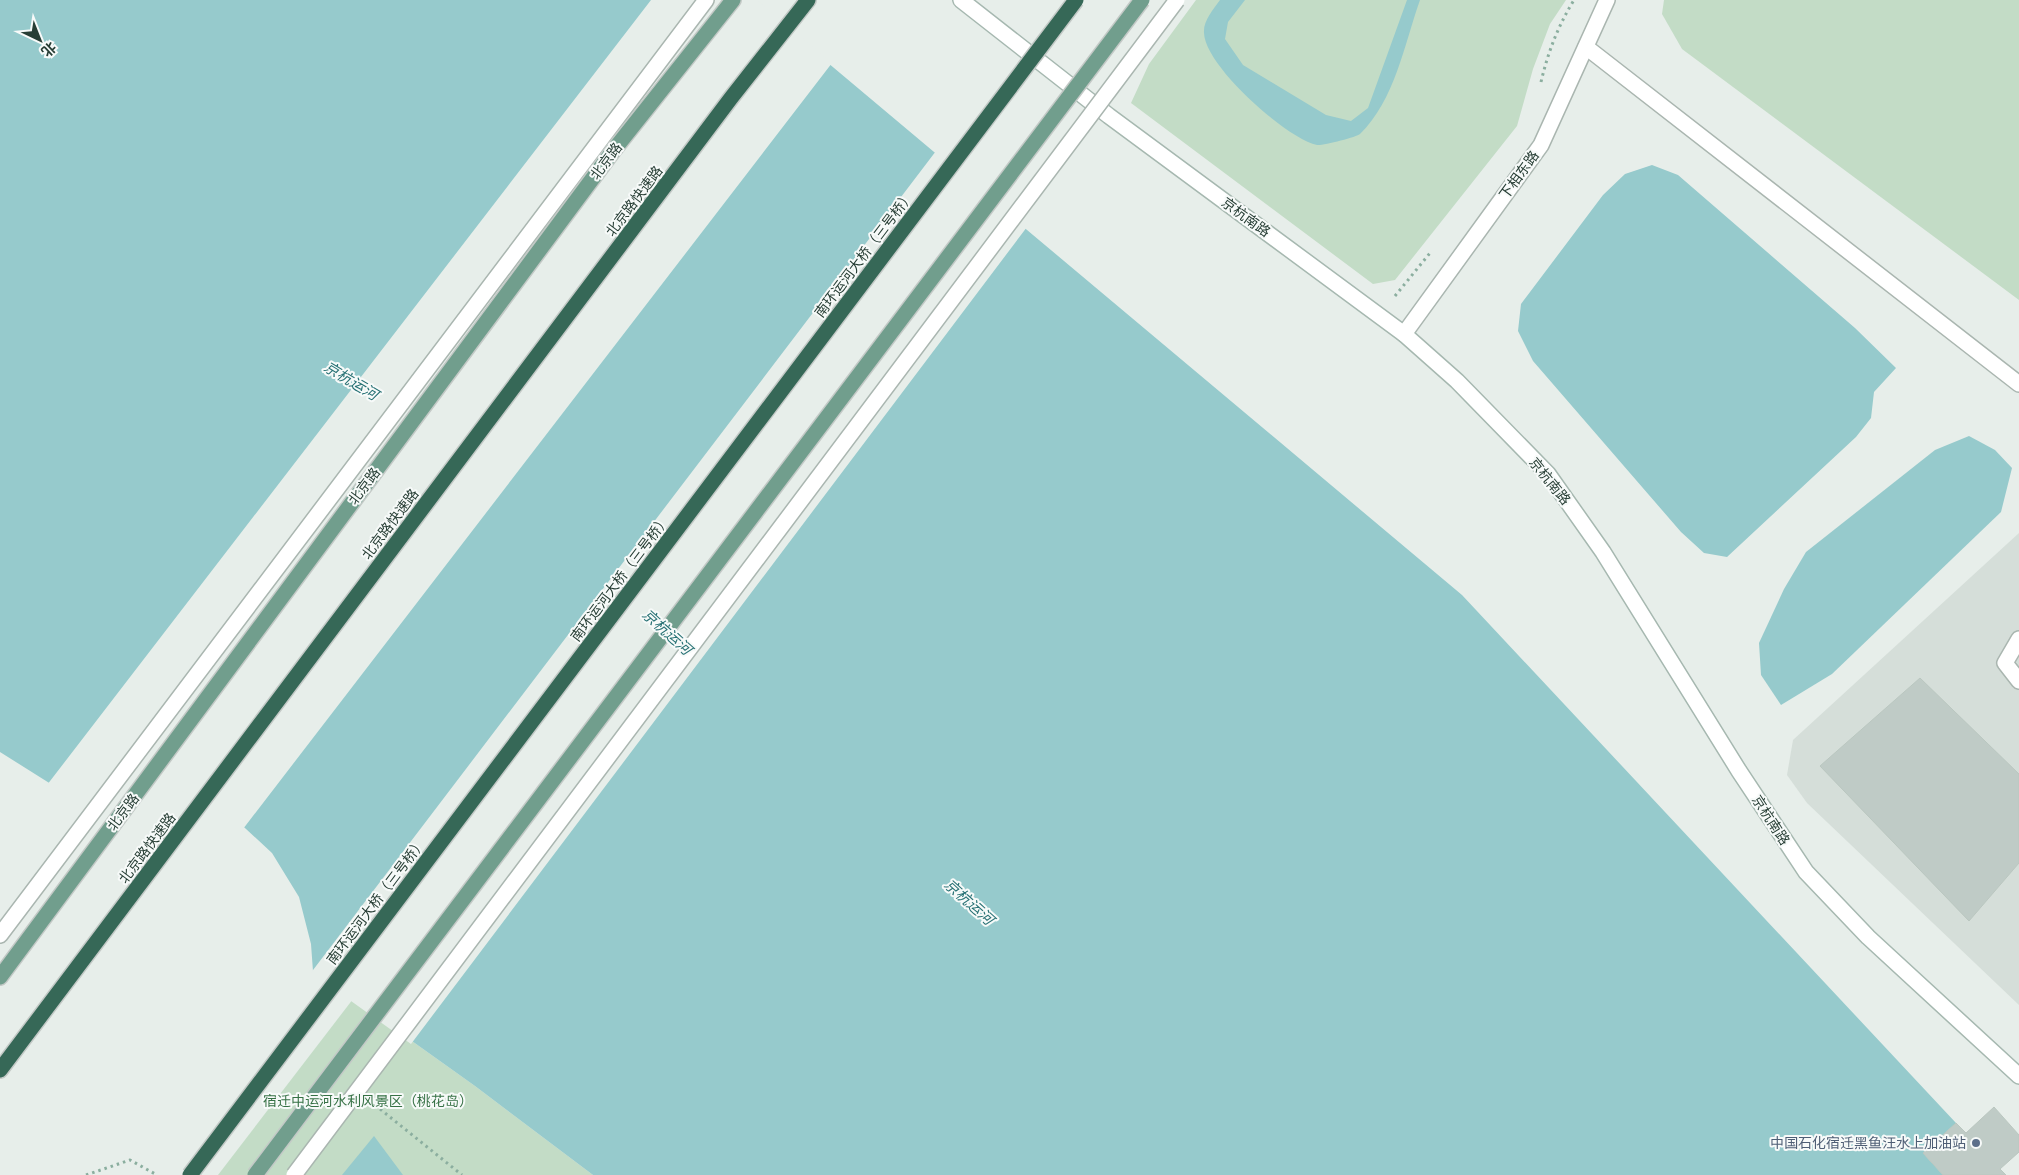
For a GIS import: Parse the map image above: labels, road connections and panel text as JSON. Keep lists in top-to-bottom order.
{
  "streets": {
    "highway": ["北京路快速路", "南环运河大桥（三号桥）"],
    "main road": ["北京路"],
    "street": ["下相东路", "京杭南路"]
  },
  "crossings": [
    ["下相东路", "京杭南路"]
  ],
  "water": ["京杭运河"],
  "parks": ["宿迁中运河水利风景区（桃花岛）"],
  "places": ["中国石化宿迁黑鱼汪水上加油站"],
  "north": "bottom right"
}
